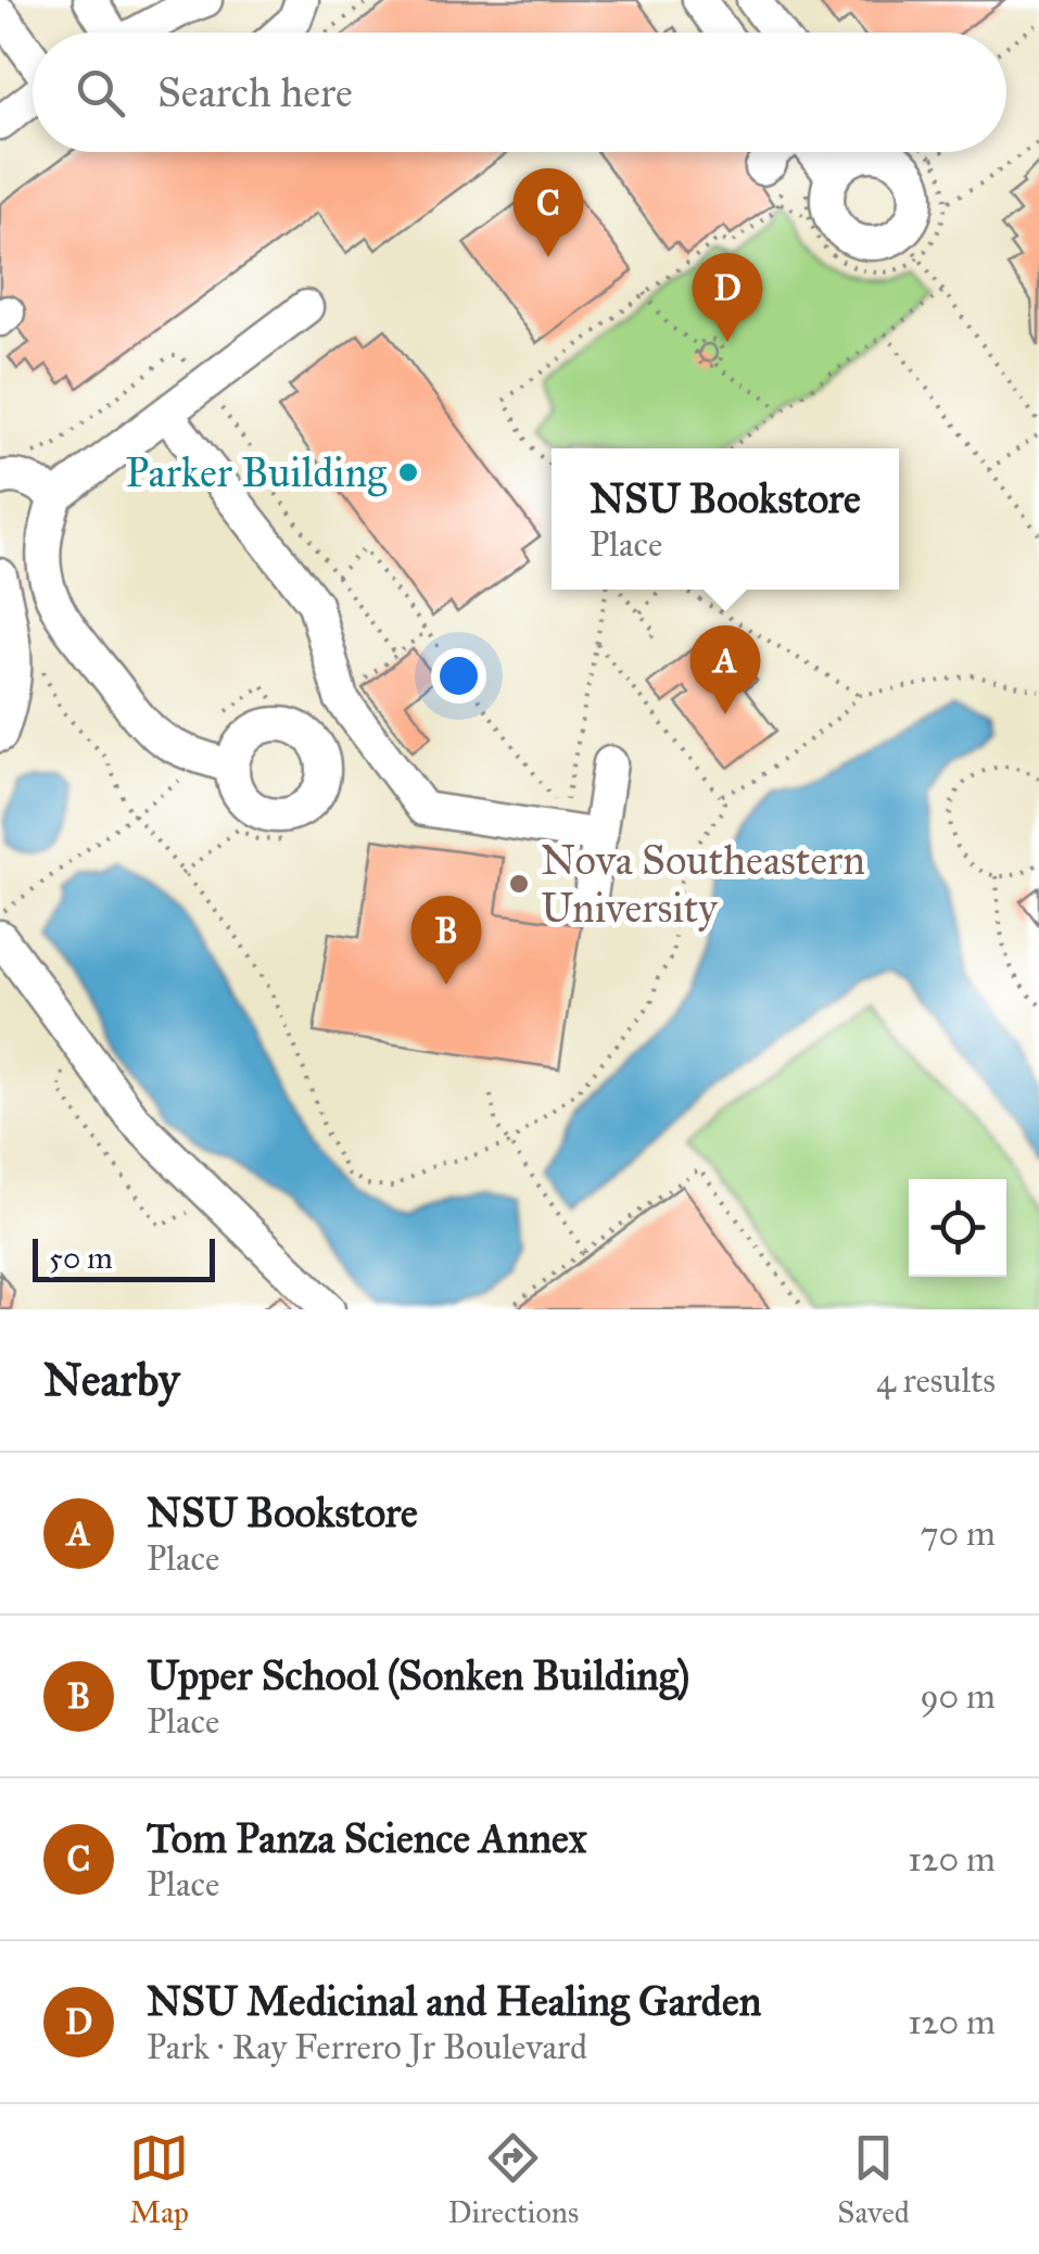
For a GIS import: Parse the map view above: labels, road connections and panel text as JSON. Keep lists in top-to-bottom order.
{
  "places": ["Parker Building", "Nova Southeastern University"],
  "scale_bar": "50 m",
  "page": {
    "search": "Search here",
    "pins": [
      "C",
      "D",
      "A",
      "B"
    ],
    "popup": ["NSU Bookstore", "Place"],
    "scale": "50 m",
    "heading": ["Nearby", "4 results"],
    "list": [
      {
        "mark": "A",
        "name": "NSU Bookstore",
        "note": "Place",
        "value": "70 m"
      },
      {
        "mark": "B",
        "name": "Upper School (Sonken Building)",
        "note": "Place",
        "value": "90 m"
      },
      {
        "mark": "C",
        "name": "Tom Panza Science Annex",
        "note": "Place",
        "value": "120 m"
      },
      {
        "mark": "D",
        "name": "NSU Medicinal and Healing Garden",
        "note": "Park · Ray Ferrero Jr Boulevard",
        "value": "120 m"
      }
    ],
    "nav": ["Map", "Directions", "Saved"]
  }
}
